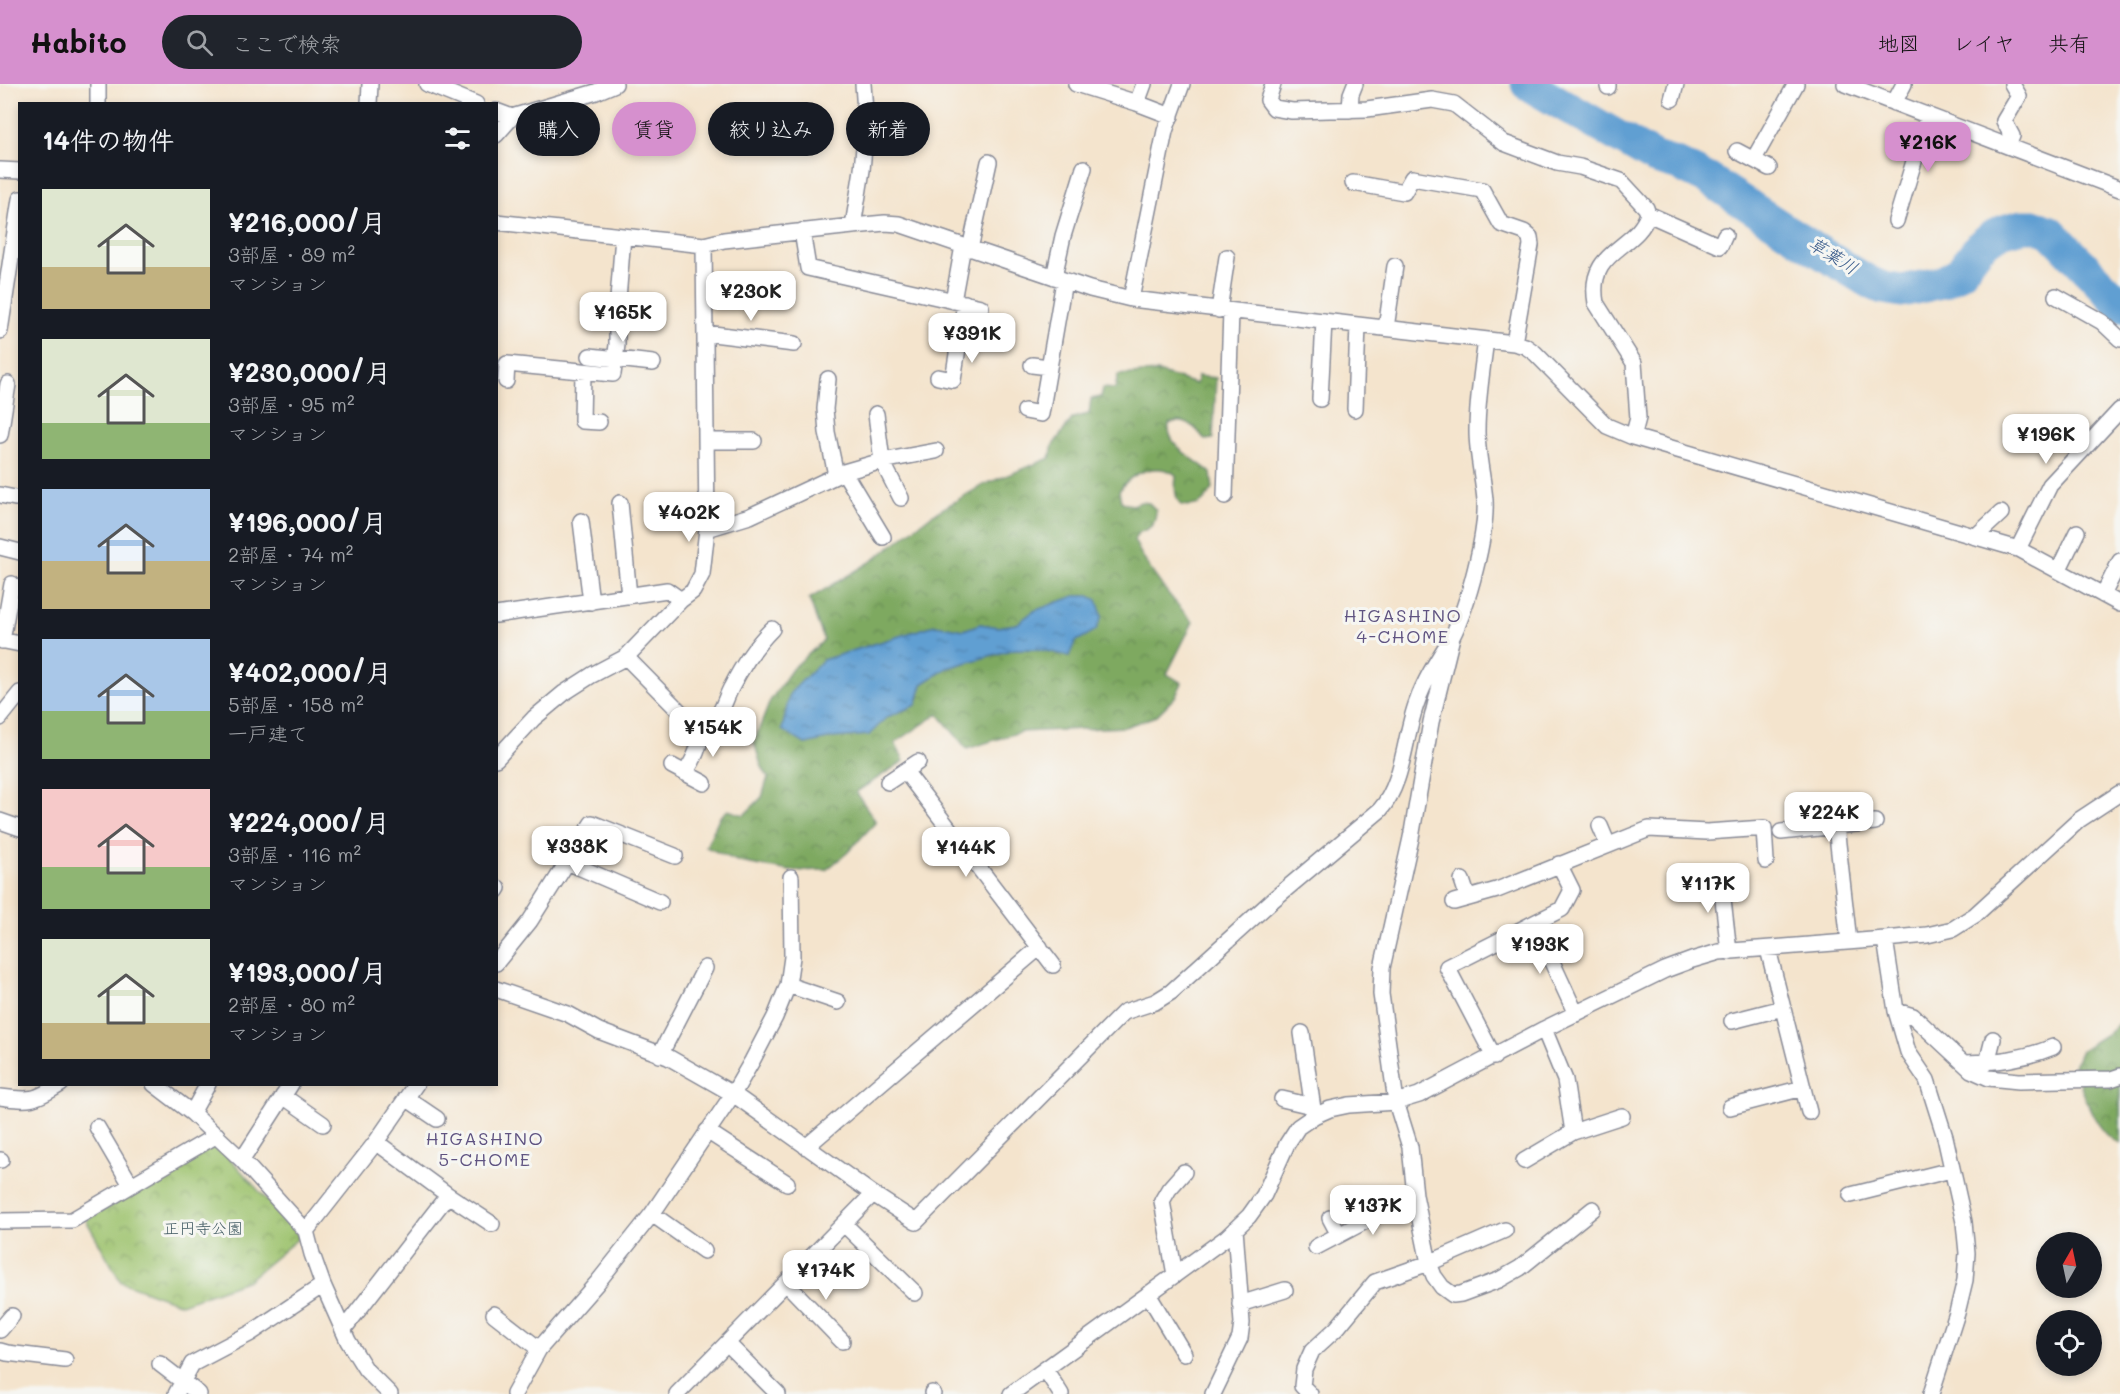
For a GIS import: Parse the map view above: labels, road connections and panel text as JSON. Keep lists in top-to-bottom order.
{
  "districts": ["HIGASHINO 4-CHOME", "HIGASHINO 5-CHOME"],
  "water": ["草葉川"],
  "parks": ["正円寺公園"],
  "north": "top",
  "page": {
    "header": "Habito",
    "search": "ここで検索",
    "nav": ["地図", "レイヤ", "共有"],
    "chip": [
      "購入",
      "賃貸",
      "絞り込み",
      "新着"
    ],
    "heading": "14件の物件",
    "price": [
      "¥216K",
      "¥230K",
      "¥165K",
      "¥391K",
      "¥196K",
      "¥402K",
      "¥154K",
      "¥224K",
      "¥338K",
      "¥144K",
      "¥117K",
      "¥193K",
      "¥137K",
      "¥174K"
    ],
    "list": [
      {
        "name": "¥216,000/月",
        "note": "3部屋 · 89 m² · マンション"
      },
      {
        "name": "¥230,000/月",
        "note": "3部屋 · 95 m² · マンション"
      },
      {
        "name": "¥196,000/月",
        "note": "2部屋 · 74 m² · マンション"
      },
      {
        "name": "¥402,000/月",
        "note": "5部屋 · 158 m² · 一戸建て"
      },
      {
        "name": "¥224,000/月",
        "note": "3部屋 · 116 m² · マンション"
      },
      {
        "name": "¥193,000/月",
        "note": "2部屋 · 80 m² · マンション"
      }
    ]
  }
}
